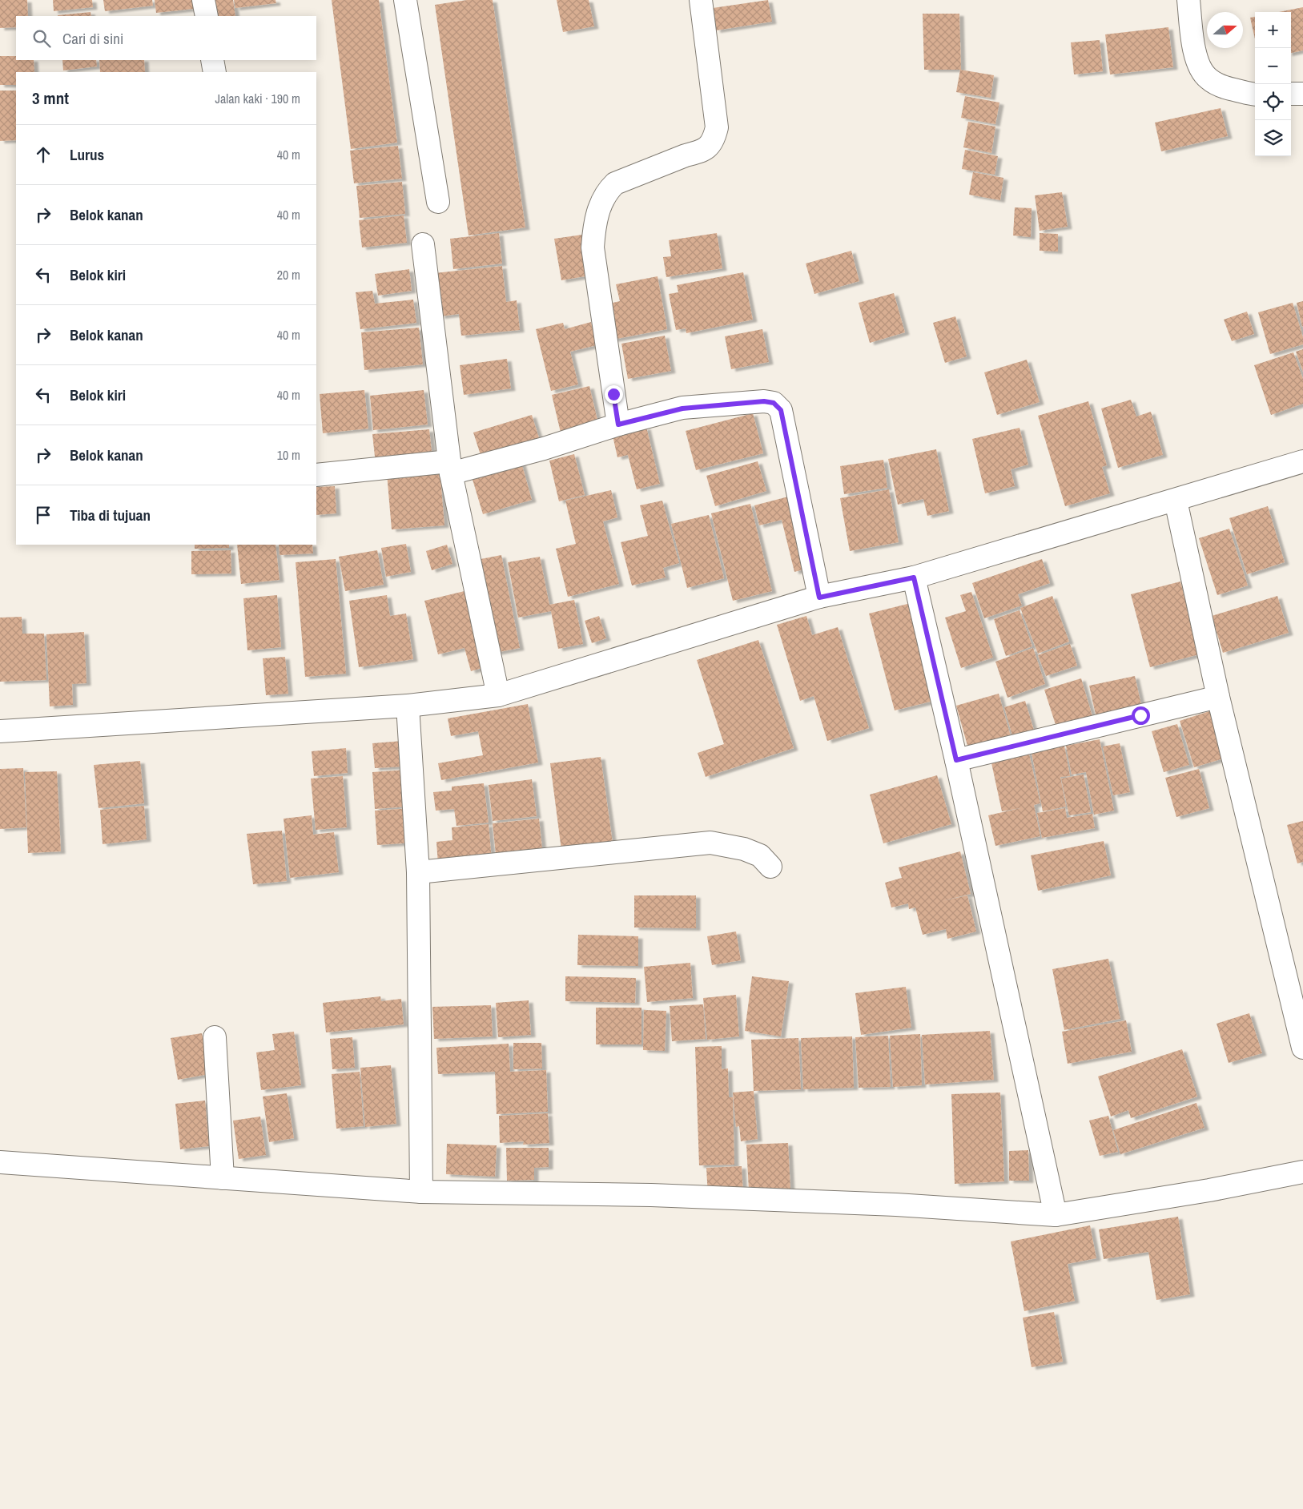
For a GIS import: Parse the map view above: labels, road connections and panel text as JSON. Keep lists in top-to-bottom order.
{
  "north": "right",
  "page": {
    "map_buttons": ["+", "−"],
    "search": "Cari di sini",
    "heading": ["3 mnt", "Jalan kaki · 190 m"],
    "list": [
      ["Lurus", "40 m"],
      ["Belok kanan", "40 m"],
      ["Belok kiri", "20 m"],
      ["Belok kanan", "40 m"],
      ["Belok kiri", "40 m"],
      ["Belok kanan", "10 m"],
      "Tiba di tujuan"
    ]
  }
}
